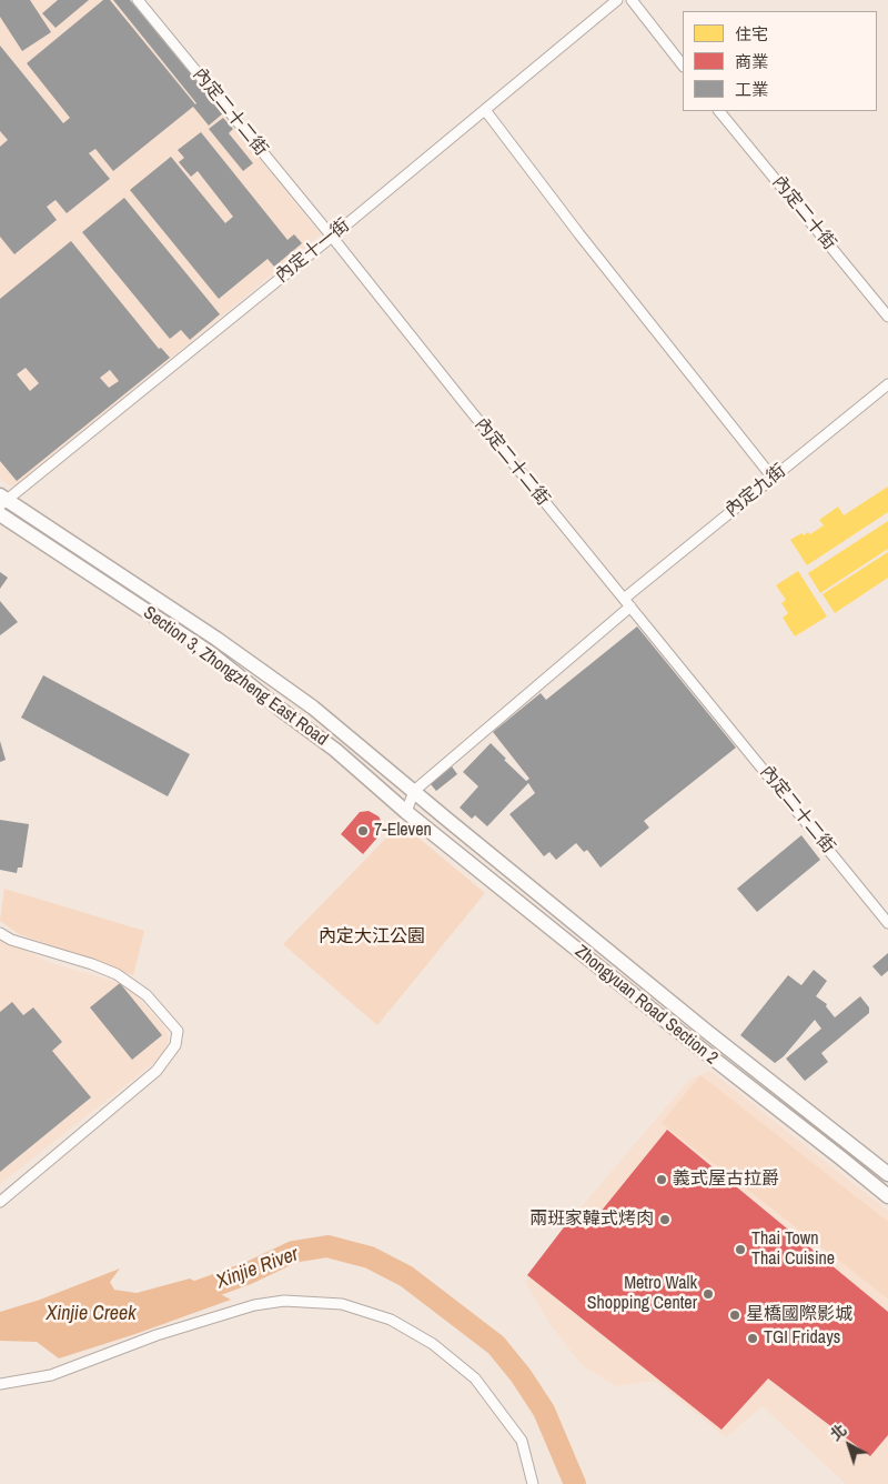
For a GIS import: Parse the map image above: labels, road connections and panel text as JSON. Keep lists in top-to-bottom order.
{
  "streets": {
    "main road": ["Section 3, Zhongzheng East Road", "Zhongyuan Road Section 2"],
    "street": [
      "內定二十二街",
      "內定二十街",
      "內定十一街",
      "內定九街"
    ]
  },
  "crossings": [
    ["內定二十二街", "內定十一街"],
    ["內定二十二街", "內定九街"],
    ["內定十一街", "Zhongyuan Road Section 2"],
    ["Section 3, Zhongzheng East Road", "Zhongyuan Road Section 2"]
  ],
  "water": ["Xinjie River", "Xinjie Creek"],
  "parks": ["內定大江公園"],
  "places": [
    "7-Eleven",
    "義式屋古拉爵",
    "兩班家韓式烤肉",
    "Thai Town Thai Cuisine",
    "Metro Walk Shopping Center",
    "星橋國際影城",
    "TGI Fridays"
  ],
  "legend": ["住宅", "商業", "工業"],
  "north": "top left"
}
